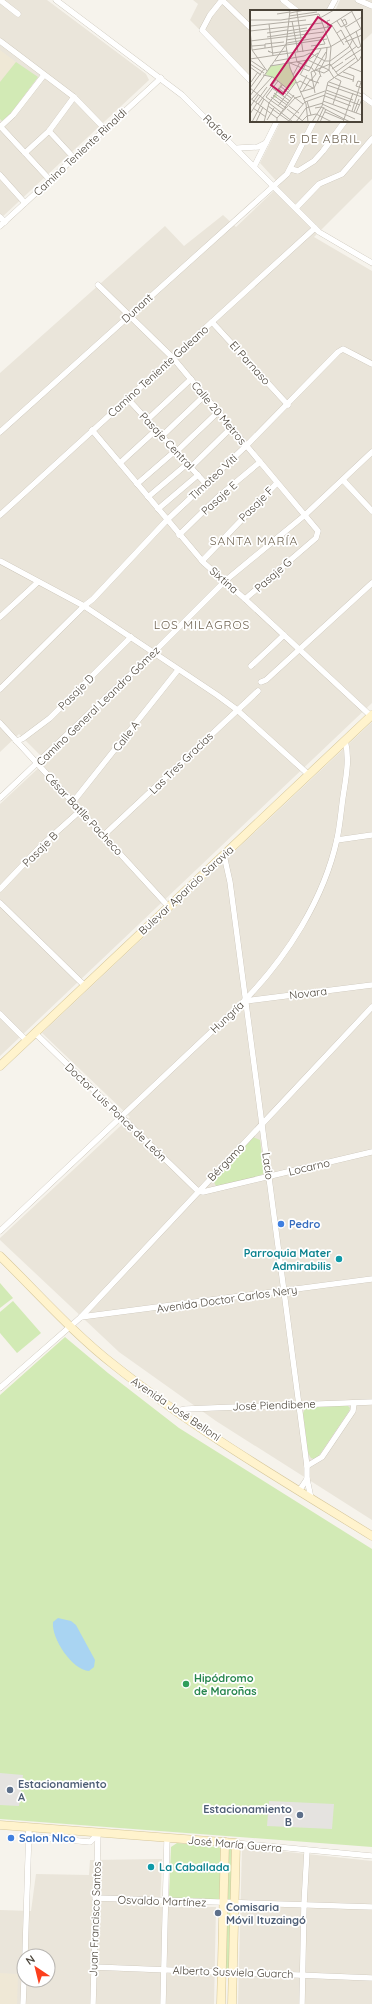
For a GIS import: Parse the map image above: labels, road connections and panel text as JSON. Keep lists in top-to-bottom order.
{
  "streets": {
    "street": [
      "Rafael",
      "Camino Teniente Rinaldi",
      "Dunant",
      "El Parnaso",
      "Camino Teniente Galeano",
      "Calle 20 Metros",
      "Pasaje Central",
      "Timoteo Viti",
      "Pasaje E",
      "Pasaje F",
      "Pasaje G",
      "Sixtina",
      "Pasaje D",
      "Camino General Leandro Gómez",
      "Calle A",
      "Las Tres Gracias",
      "César Batlle Pacheco",
      "Pasaje B",
      "Bulevar Aparicio Saravia",
      "Novara",
      "Hungría",
      "Doctor Luis Ponce de León",
      "Bérgamo",
      "Lacio",
      "Locarno",
      "Avenida Doctor Carlos Nery",
      "José Piendibene",
      "Avenida José Belloni",
      "José María Guerra",
      "Osvaldo Martínez",
      "Juan Francisco Santos",
      "Alberto Susviela Guarch"
    ]
  },
  "crossings": [
    ["Rafael", "Camino Teniente Rinaldi"],
    ["Rafael", "Dunant"],
    ["Rafael", "Camino Teniente Galeano"],
    ["Dunant", "Calle 20 Metros"],
    ["El Parnaso", "Camino Teniente Galeano"],
    ["El Parnaso", "Timoteo Viti"],
    ["Camino Teniente Galeano", "Calle 20 Metros"],
    ["Camino Teniente Galeano", "Pasaje Central"],
    ["Camino Teniente Galeano", "Sixtina"],
    ["Calle 20 Metros", "Timoteo Viti"],
    ["Calle 20 Metros", "Pasaje E"],
    ["Calle 20 Metros", "Pasaje F"],
    ["Calle 20 Metros", "Pasaje G"],
    ["Calle 20 Metros", "Camino General Leandro Gómez"],
    ["Pasaje Central", "Timoteo Viti"],
    ["Timoteo Viti", "Sixtina"],
    ["Pasaje E", "Sixtina"],
    ["Pasaje F", "Sixtina"],
    ["Pasaje G", "Sixtina"],
    ["Pasaje G", "Camino General Leandro Gómez"],
    ["Sixtina", "Camino General Leandro Gómez"],
    ["Sixtina", "Bulevar Aparicio Saravia"],
    ["Pasaje D", "César Batlle Pacheco"],
    ["Camino General Leandro Gómez", "César Batlle Pacheco"],
    ["Calle A", "César Batlle Pacheco"],
    ["Las Tres Gracias", "César Batlle Pacheco"],
    ["César Batlle Pacheco", "Pasaje B"],
    ["César Batlle Pacheco", "Bulevar Aparicio Saravia"],
    ["Bulevar Aparicio Saravia", "Hungría"],
    ["Bulevar Aparicio Saravia", "Doctor Luis Ponce de León"],
    ["Bulevar Aparicio Saravia", "Lacio"],
    ["Novara", "Hungría"],
    ["Novara", "Lacio"],
    ["Hungría", "Doctor Luis Ponce de León"],
    ["Hungría", "Lacio"],
    ["Doctor Luis Ponce de León", "Bérgamo"],
    ["Doctor Luis Ponce de León", "Locarno"],
    ["Bérgamo", "Lacio"],
    ["Bérgamo", "Locarno"],
    ["Bérgamo", "Avenida Doctor Carlos Nery"],
    ["Bérgamo", "Avenida José Belloni"],
    ["Lacio", "Locarno"],
    ["Lacio", "Avenida Doctor Carlos Nery"],
    ["Lacio", "José Piendibene"],
    ["Lacio", "Avenida José Belloni"],
    ["José Piendibene", "Avenida José Belloni"],
    ["José María Guerra", "Juan Francisco Santos"],
    ["Osvaldo Martínez", "Juan Francisco Santos"],
    ["Juan Francisco Santos", "Alberto Susviela Guarch"]
  ],
  "districts": ["5 DE ABRIL", "SANTA MARÍA", "LOS MILAGROS"],
  "places": [
    "Pedro",
    "Parroquia Mater Admirabilis",
    "Hipódromo de Maroñas",
    "Estacionamiento A",
    "Estacionamiento B",
    "Salon NIco",
    "La Caballada",
    "Comisaria Móvil Ituzaingó"
  ],
  "north": "top left"
}
